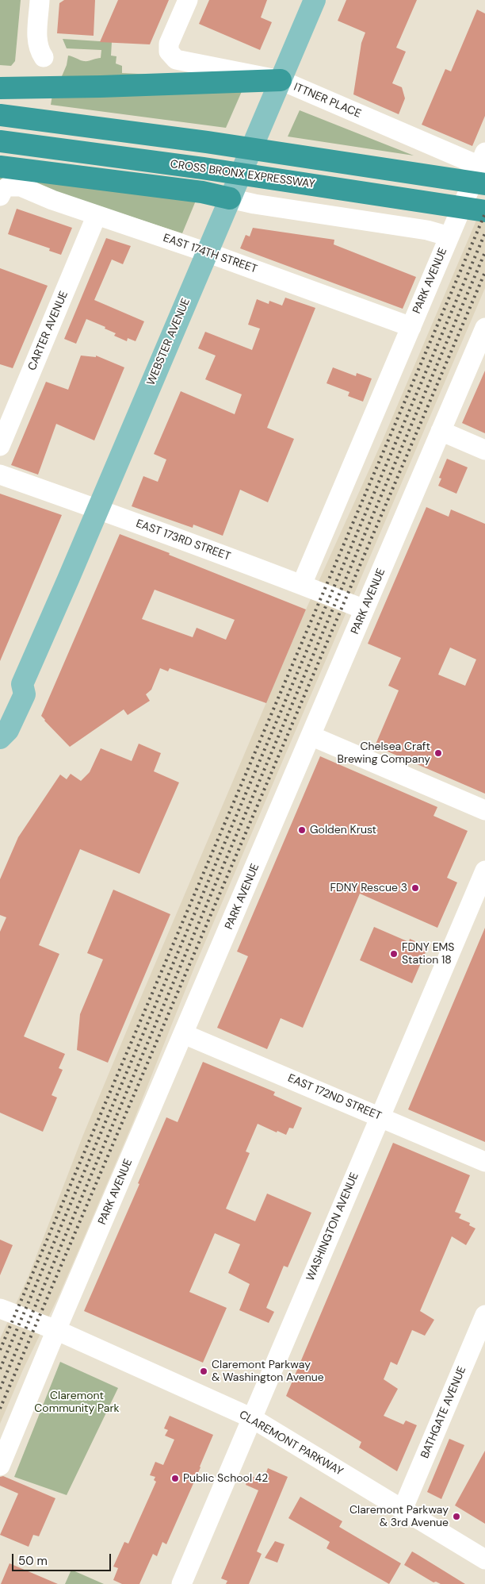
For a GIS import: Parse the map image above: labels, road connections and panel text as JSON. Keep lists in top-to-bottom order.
{
  "streets": {
    "highway": ["CROSS BRONX EXPRESSWAY"],
    "main road": ["WEBSTER AVENUE"],
    "street": [
      "ITTNER PLACE",
      "EAST 174TH STREET",
      "PARK AVENUE",
      "CARTER AVENUE",
      "EAST 173RD STREET",
      "EAST 172ND STREET",
      "WASHINGTON AVENUE",
      "BATHGATE AVENUE",
      "CLAREMONT PARKWAY"
    ]
  },
  "crossings": [
    ["ITTNER PLACE", "PARK AVENUE"],
    ["ITTNER PLACE", "WEBSTER AVENUE"],
    ["EAST 174TH STREET", "PARK AVENUE"],
    ["EAST 174TH STREET", "CARTER AVENUE"],
    ["EAST 174TH STREET", "WEBSTER AVENUE"],
    ["PARK AVENUE", "EAST 173RD STREET"],
    ["PARK AVENUE", "EAST 172ND STREET"],
    ["PARK AVENUE", "CLAREMONT PARKWAY"],
    ["WEBSTER AVENUE", "EAST 173RD STREET"],
    ["EAST 172ND STREET", "WASHINGTON AVENUE"],
    ["WASHINGTON AVENUE", "CLAREMONT PARKWAY"],
    ["BATHGATE AVENUE", "CLAREMONT PARKWAY"]
  ],
  "parks": ["Claremont Community Park"],
  "places": [
    "Chelsea Craft Brewing Company",
    "Golden Krust",
    "FDNY Rescue 3",
    "FDNY EMS Station 18",
    "Claremont Parkway & Washington Avenue",
    "Public School 42",
    "Claremont Parkway & 3rd Avenue"
  ],
  "scale_bar": "50 m"
}
